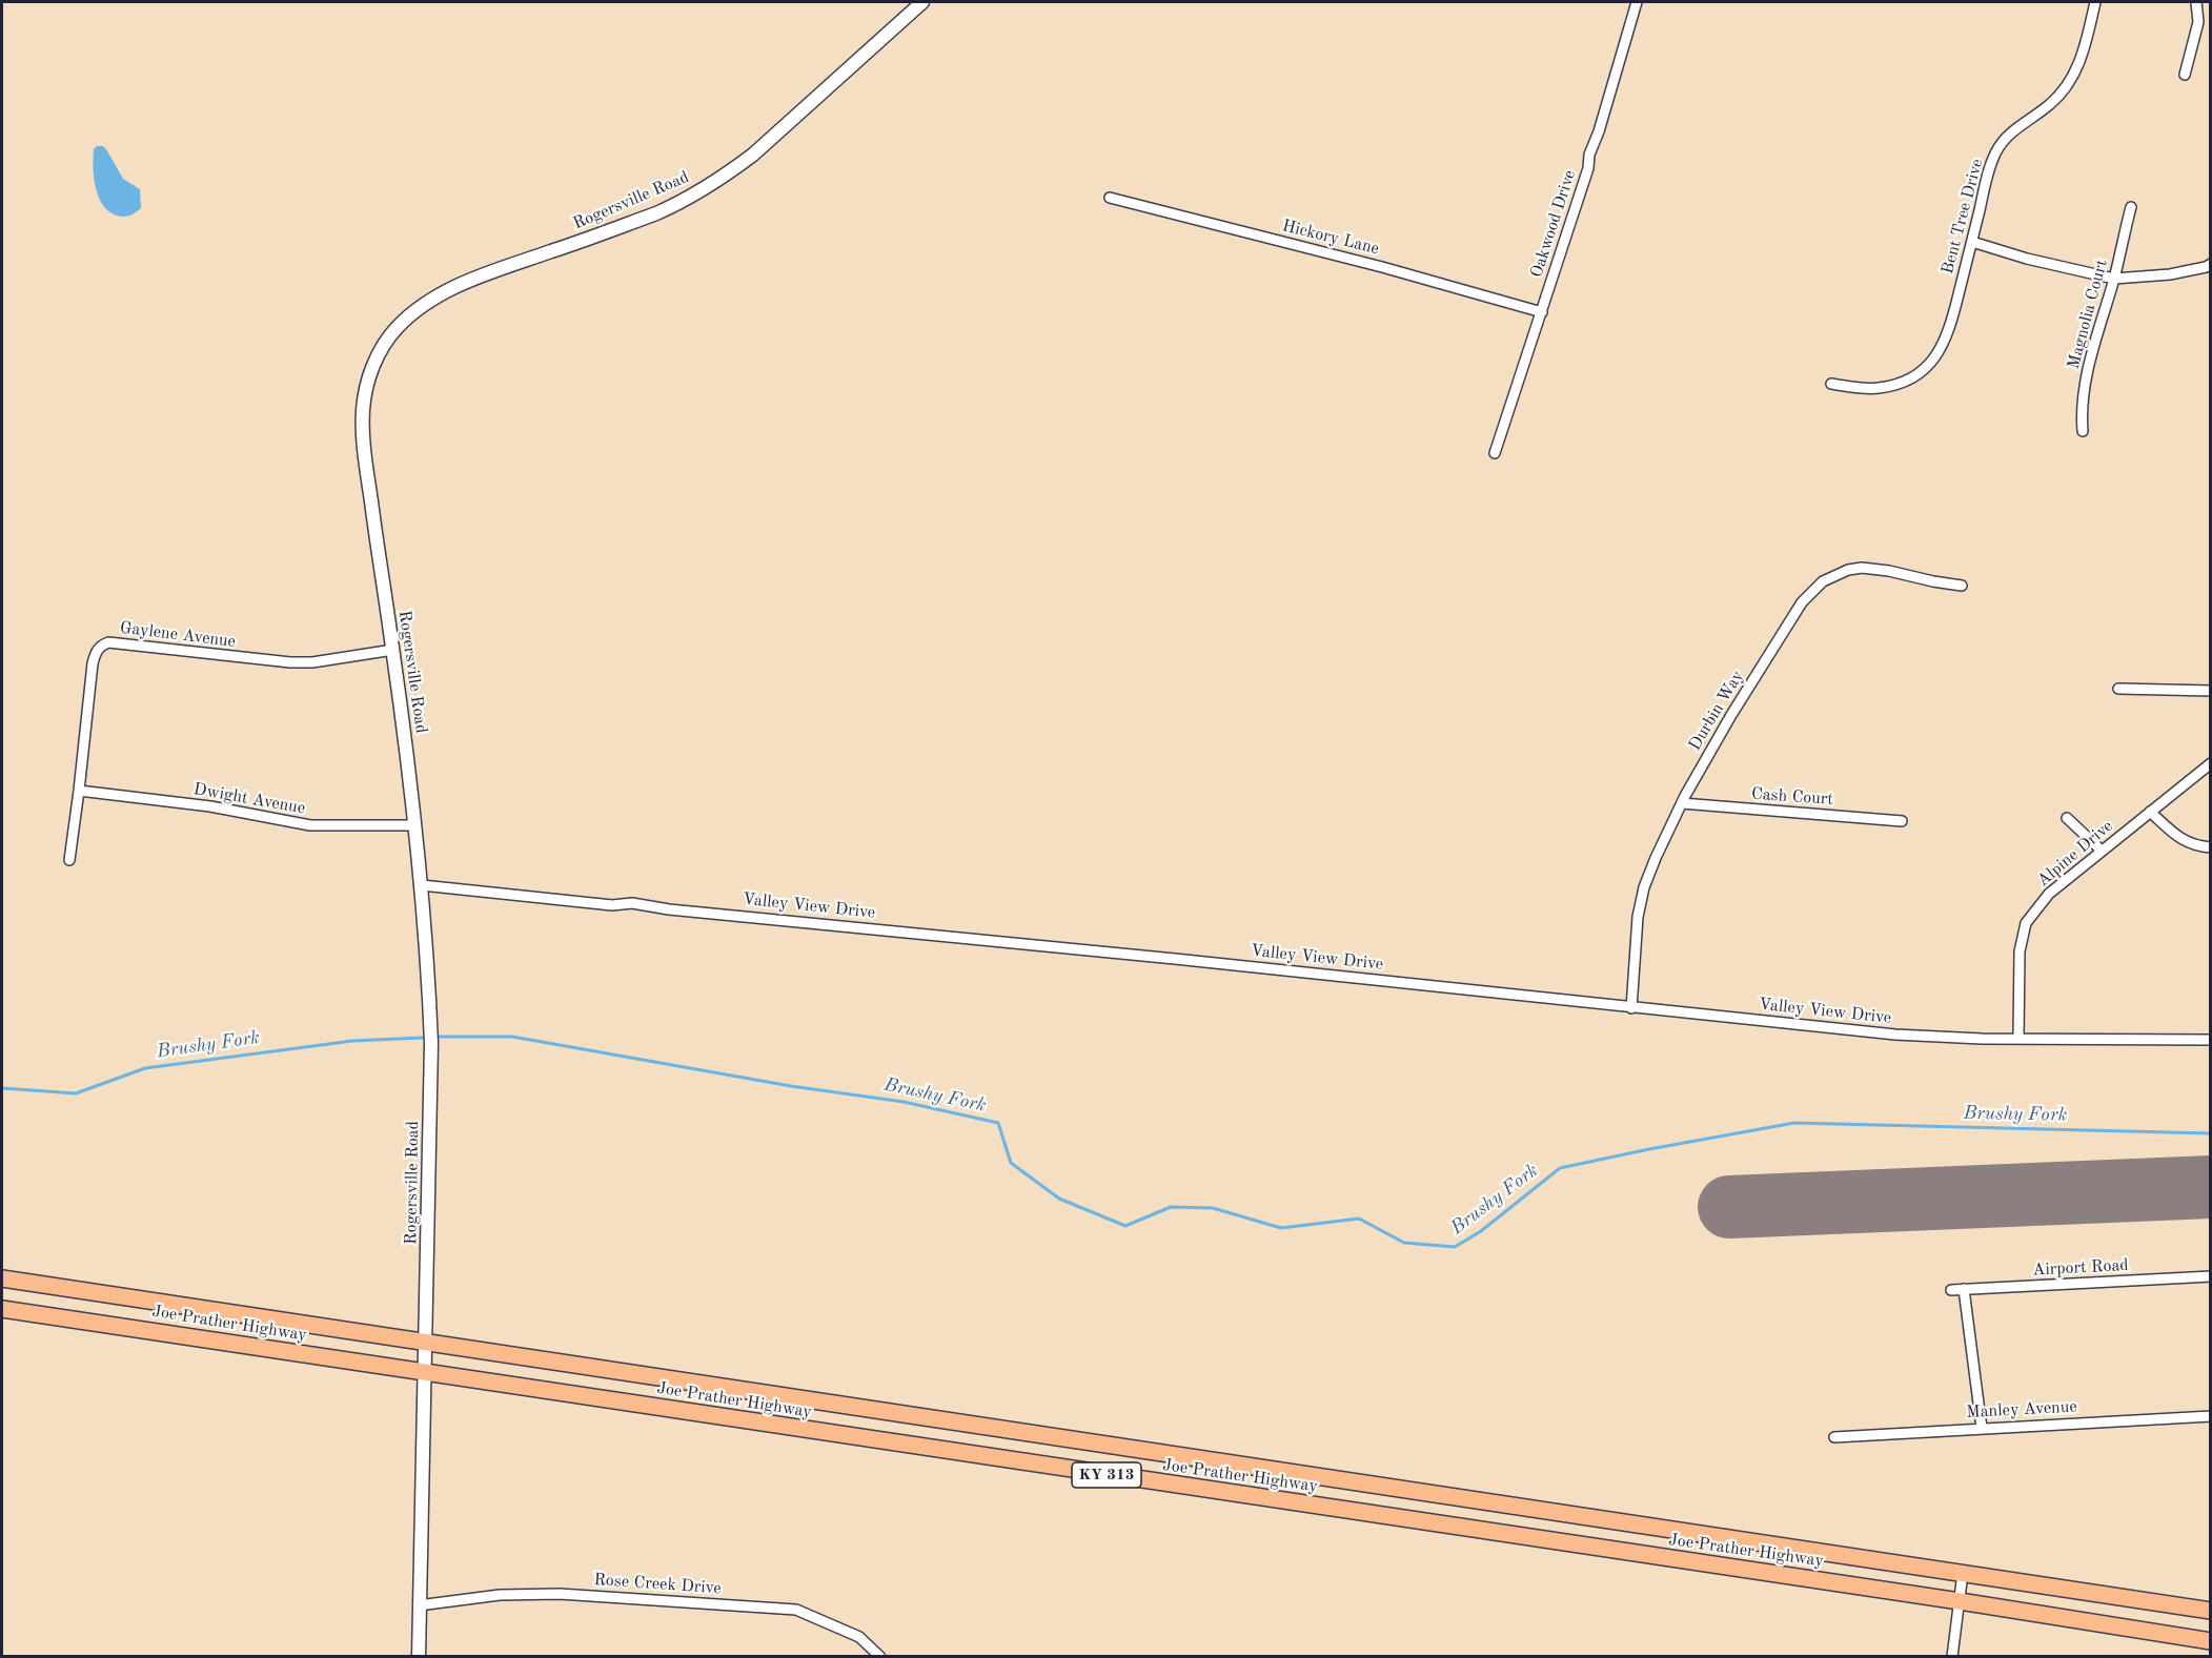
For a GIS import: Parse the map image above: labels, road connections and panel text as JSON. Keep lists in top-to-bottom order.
{
  "streets": {
    "highway": ["Joe Prather Highway", "KY 313"],
    "street": [
      "Rogersville Road",
      "Bent Tree Drive",
      "Oakwood Drive",
      "Hickory Lane",
      "Magnolia Court",
      "Gaylene Avenue",
      "Durbin Way",
      "Cash Court",
      "Dwight Avenue",
      "Alpine Drive",
      "Valley View Drive",
      "Airport Road",
      "Manley Avenue",
      "Rose Creek Drive"
    ]
  },
  "crossings": [
    ["Rogersville Road", "Gaylene Avenue"],
    ["Rogersville Road", "Dwight Avenue"],
    ["Rogersville Road", "Valley View Drive"],
    ["Rogersville Road", "Joe Prather Highway"],
    ["Rogersville Road", "Rose Creek Drive"],
    ["Oakwood Drive", "Hickory Lane"],
    ["Gaylene Avenue", "Dwight Avenue"],
    ["Durbin Way", "Cash Court"],
    ["Durbin Way", "Valley View Drive"],
    ["Alpine Drive", "Valley View Drive"]
  ],
  "water": ["Brushy Fork"]
}
